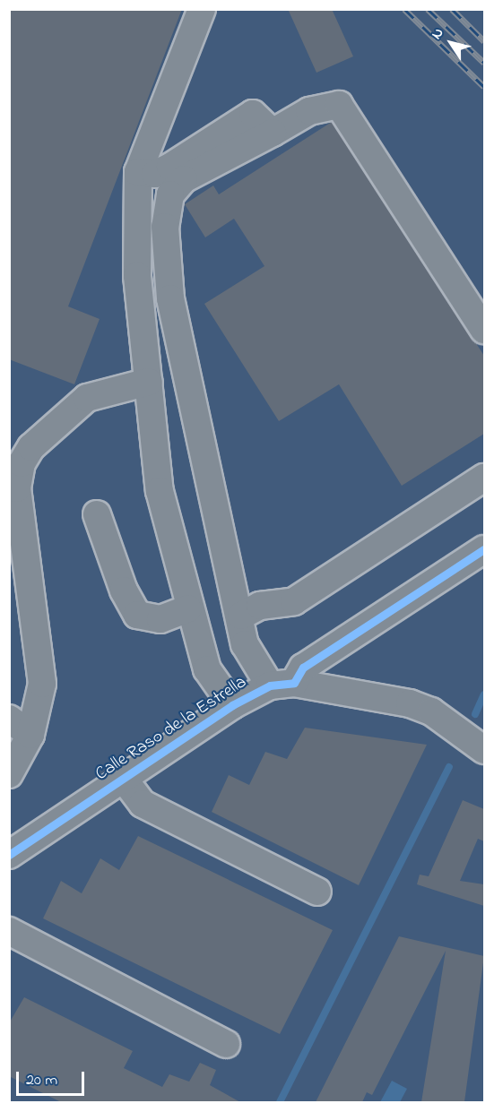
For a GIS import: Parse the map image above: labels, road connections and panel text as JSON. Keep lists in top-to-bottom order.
{
  "streets": {
    "street": ["Calle Raso de la Estrella"]
  },
  "scale_bar": "20 m",
  "north": "top left"
}
